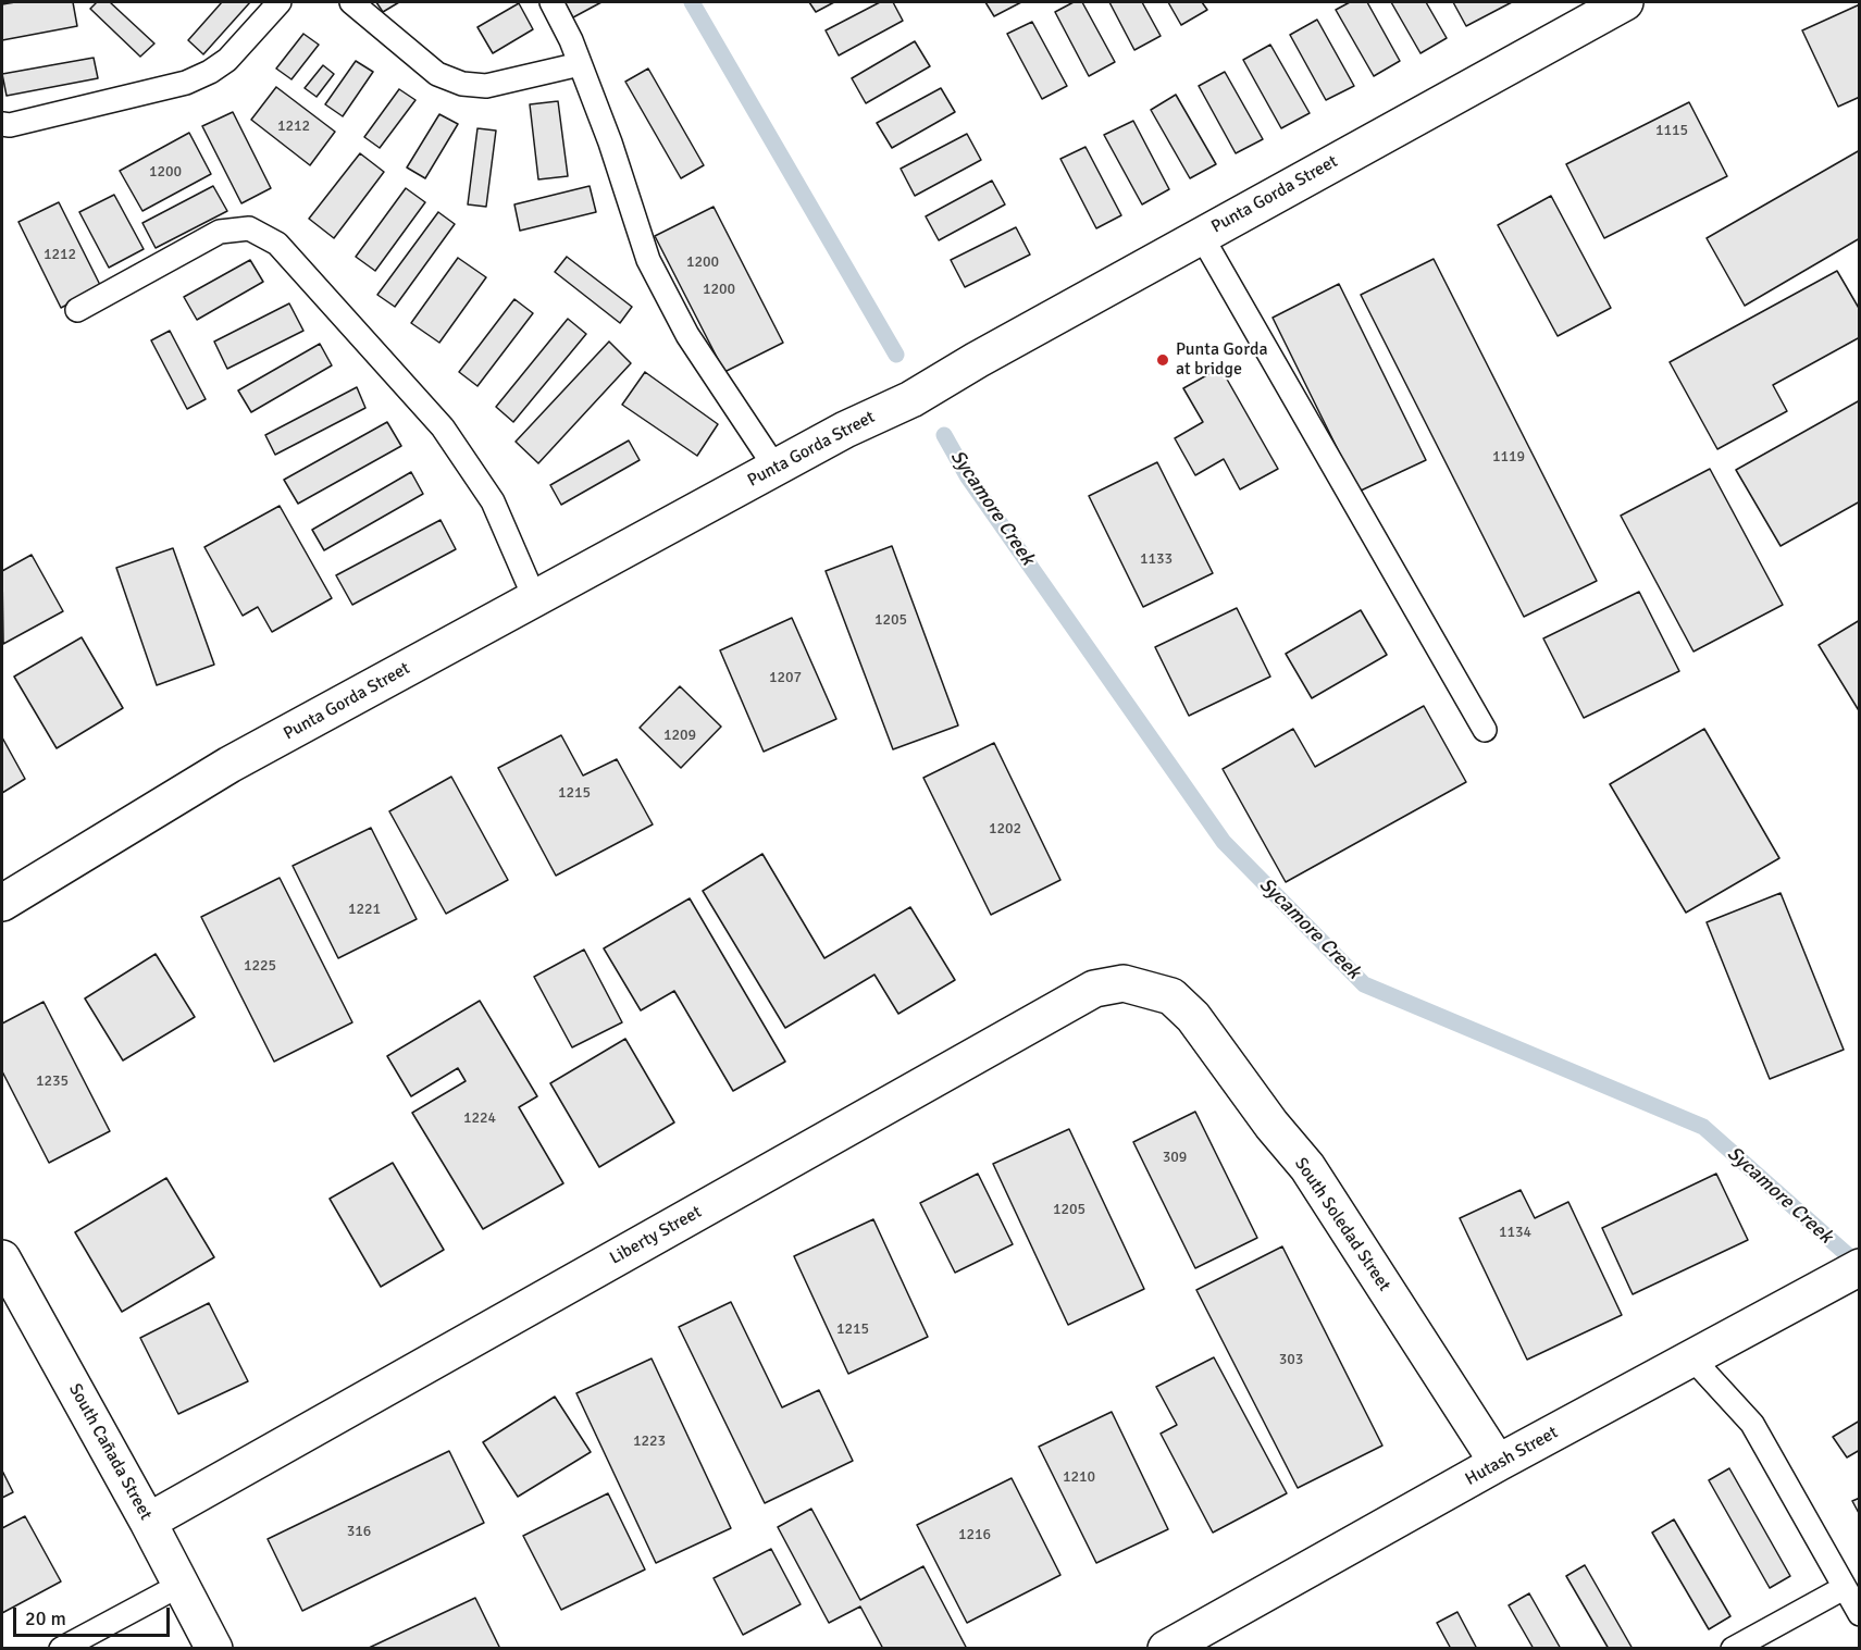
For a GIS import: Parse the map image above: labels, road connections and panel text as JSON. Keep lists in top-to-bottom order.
{
  "streets": {
    "street": [
      "Punta Gorda Street",
      "South Soledad Street",
      "Liberty Street",
      "South Cañada Street",
      "Hutash Street"
    ]
  },
  "crossings": [
    ["South Soledad Street", "Liberty Street"],
    ["South Soledad Street", "Hutash Street"],
    ["Liberty Street", "South Cañada Street"]
  ],
  "water": ["Sycamore Creek"],
  "places": ["Punta Gorda at bridge"],
  "house_numbers": [
    "1212",
    "1115",
    "1200",
    "1212",
    "1200",
    "1200",
    "1119",
    "1133",
    "1205",
    "1207",
    "1209",
    "1215",
    "1202",
    "1221",
    "1225",
    "1235",
    "1224",
    "309",
    "1205",
    "1134",
    "1215",
    "303",
    "1223",
    "1210",
    "316",
    "1216"
  ],
  "scale_bar": "20 m"
}
